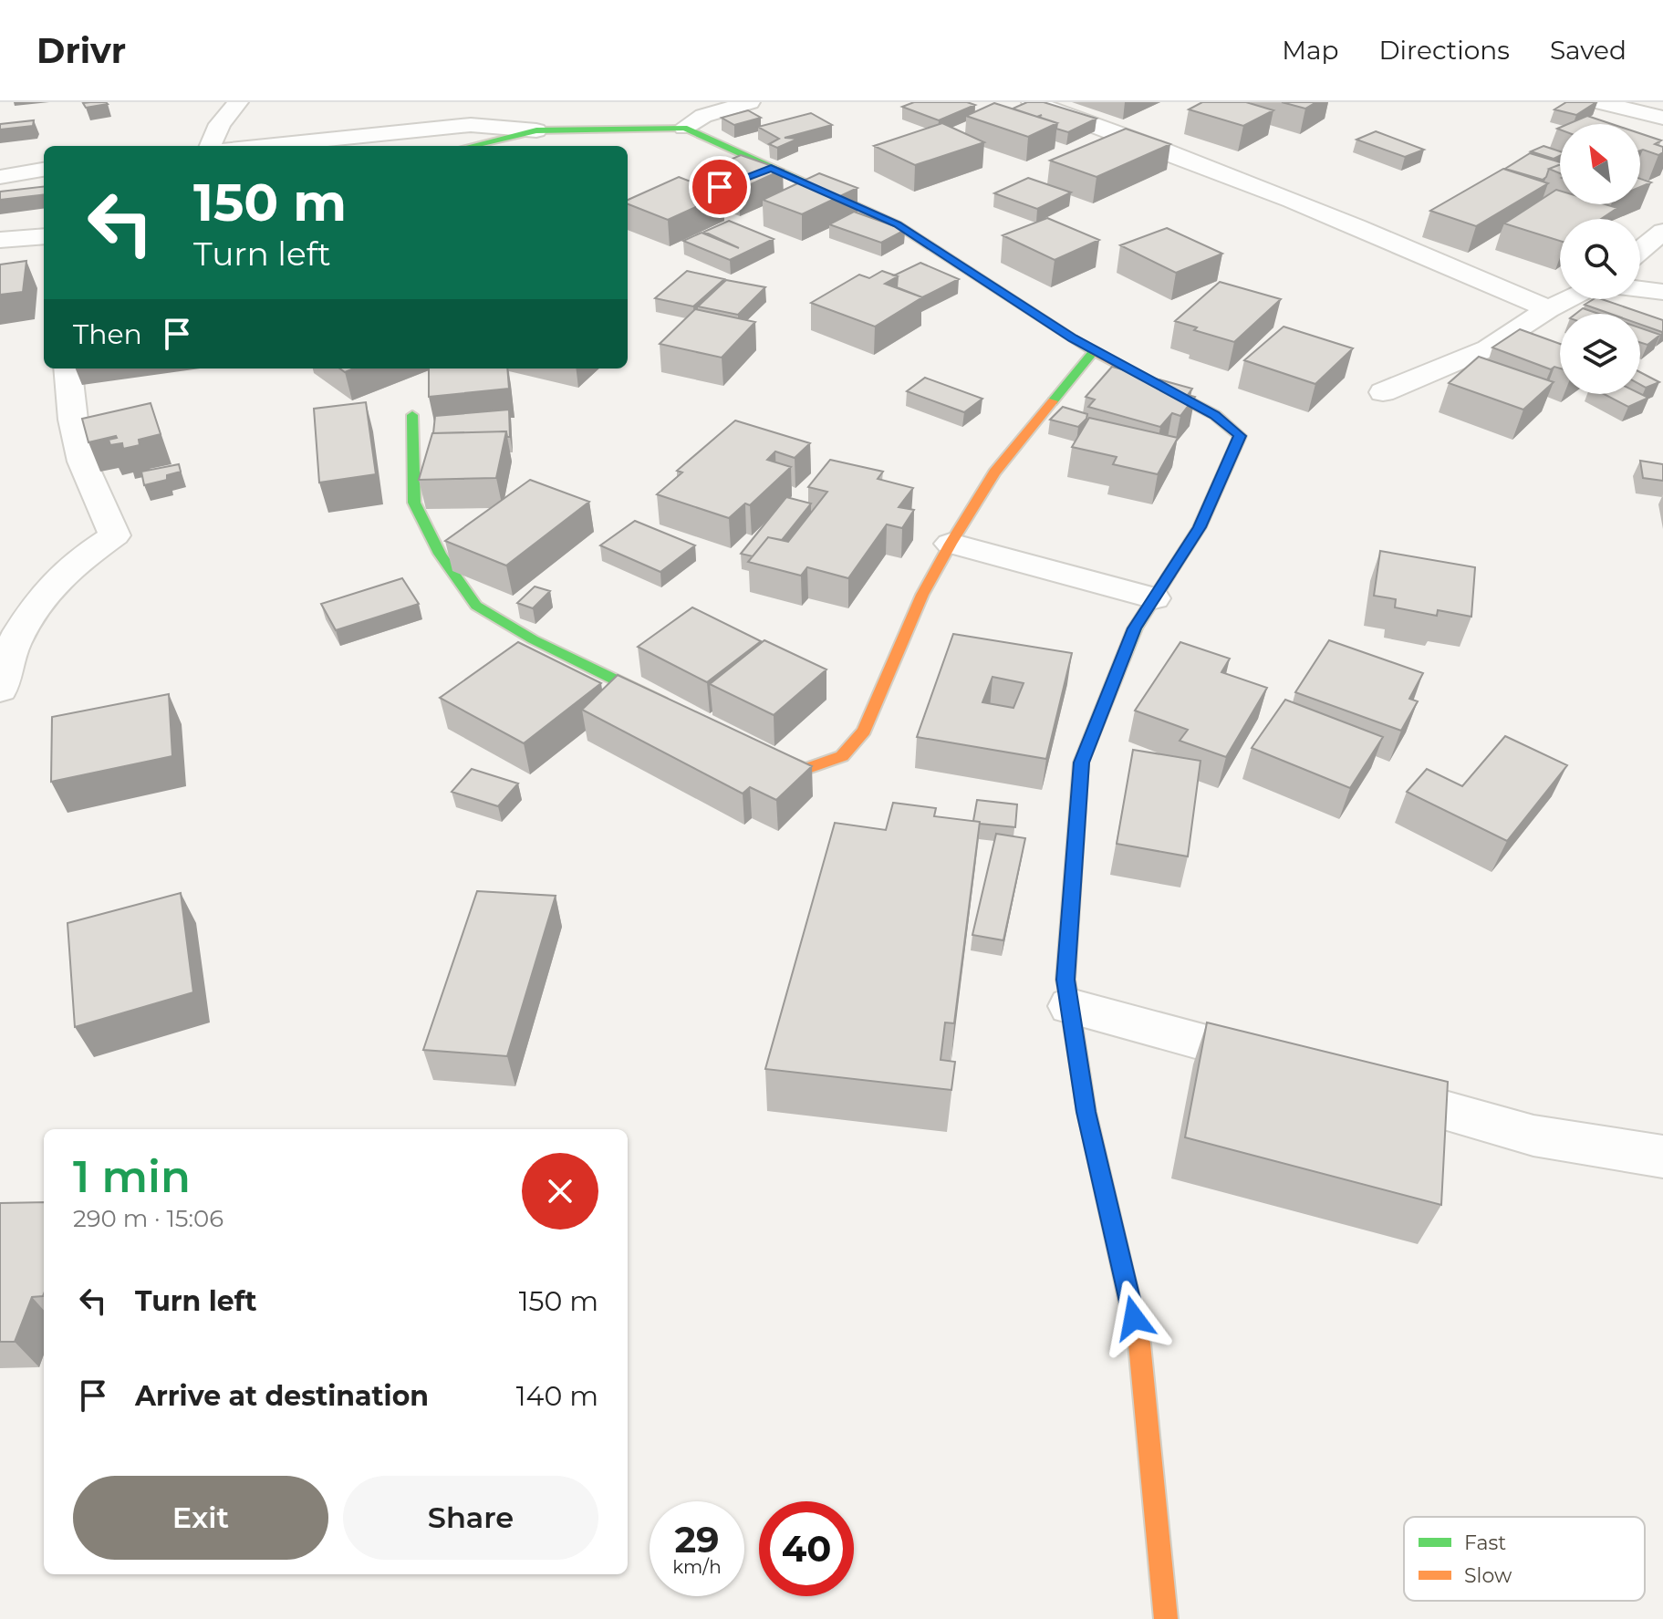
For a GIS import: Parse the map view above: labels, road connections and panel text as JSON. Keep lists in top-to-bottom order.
{
  "legend": ["Fast", "Slow"],
  "north": "top left",
  "page": {
    "header": "Drivr",
    "nav": ["Map", "Directions", "Saved"],
    "turn": ["150 m", "Turn left"],
    "then": "Then",
    "heading": ["1 min", "290 m · 15:06"],
    "list": [
      {
        "name": "Turn left",
        "value": "150 m"
      },
      {
        "name": "Arrive at destination",
        "value": "140 m"
      }
    ],
    "buttons": ["Exit", "Share"],
    "speed": "29 km/h",
    "limit": "40"
  }
}
